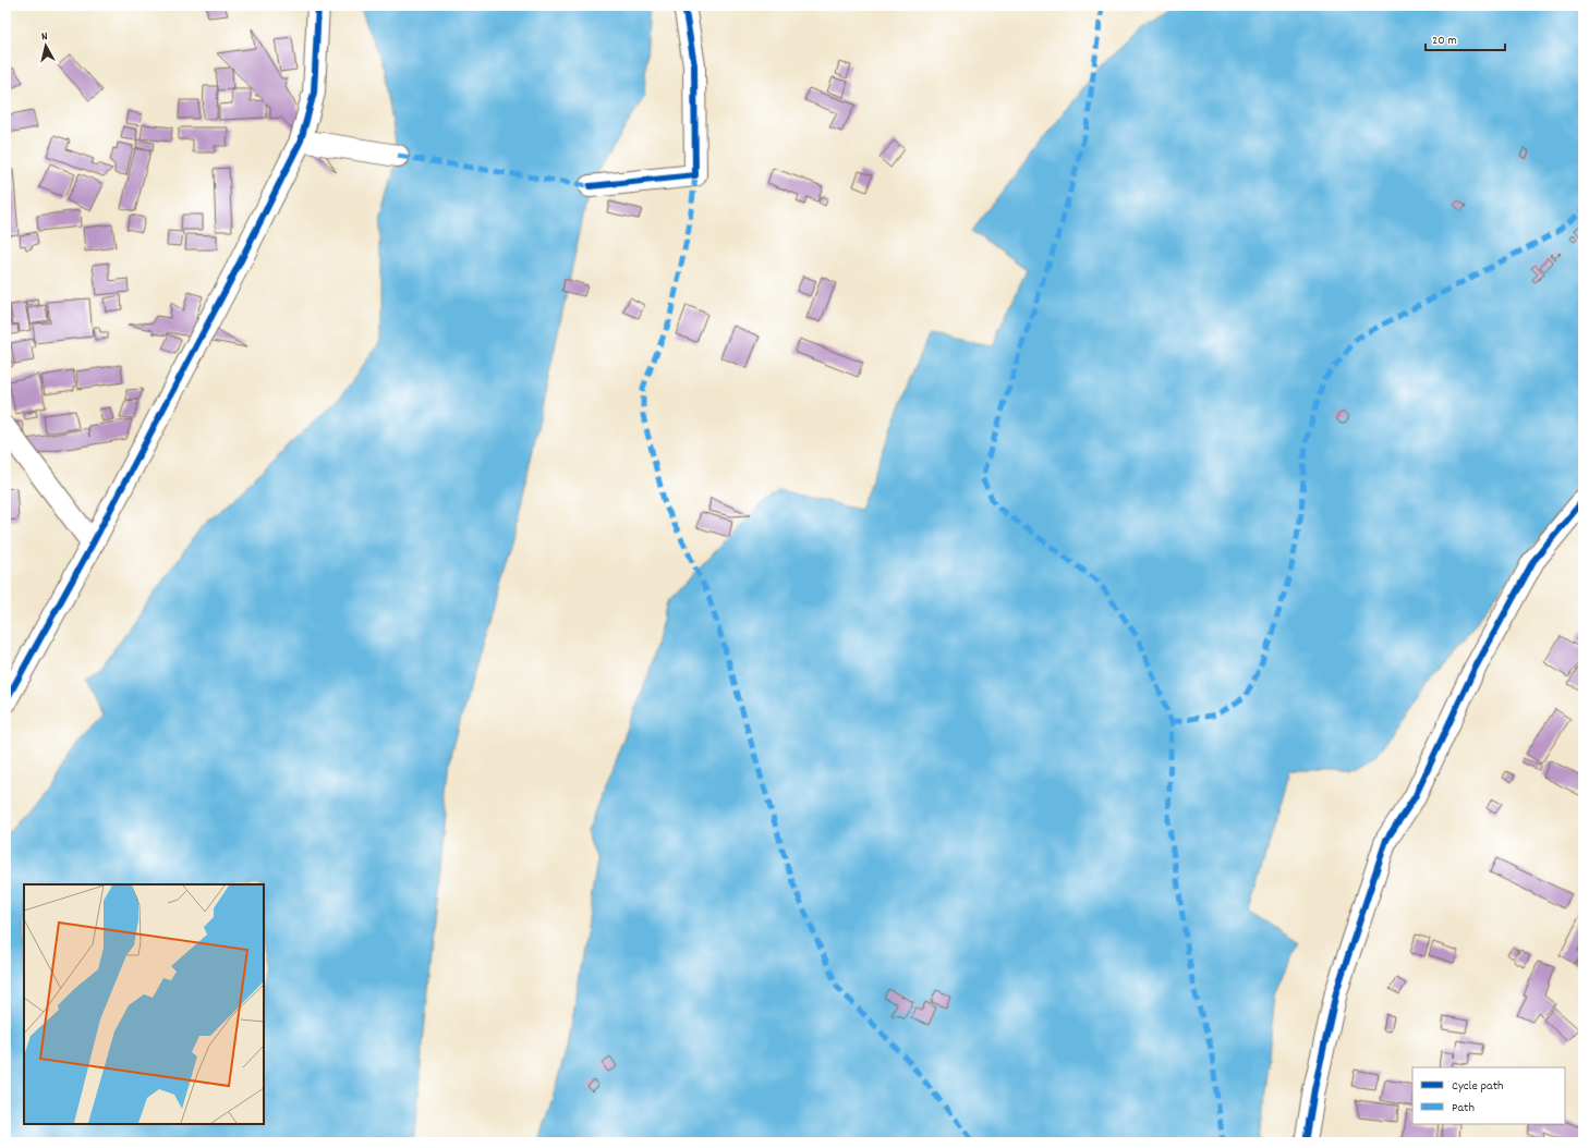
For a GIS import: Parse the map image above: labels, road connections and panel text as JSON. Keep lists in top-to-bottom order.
{
  "legend": ["Cycle path", "Path"],
  "scale_bar": "20 m",
  "north": "top"
}
